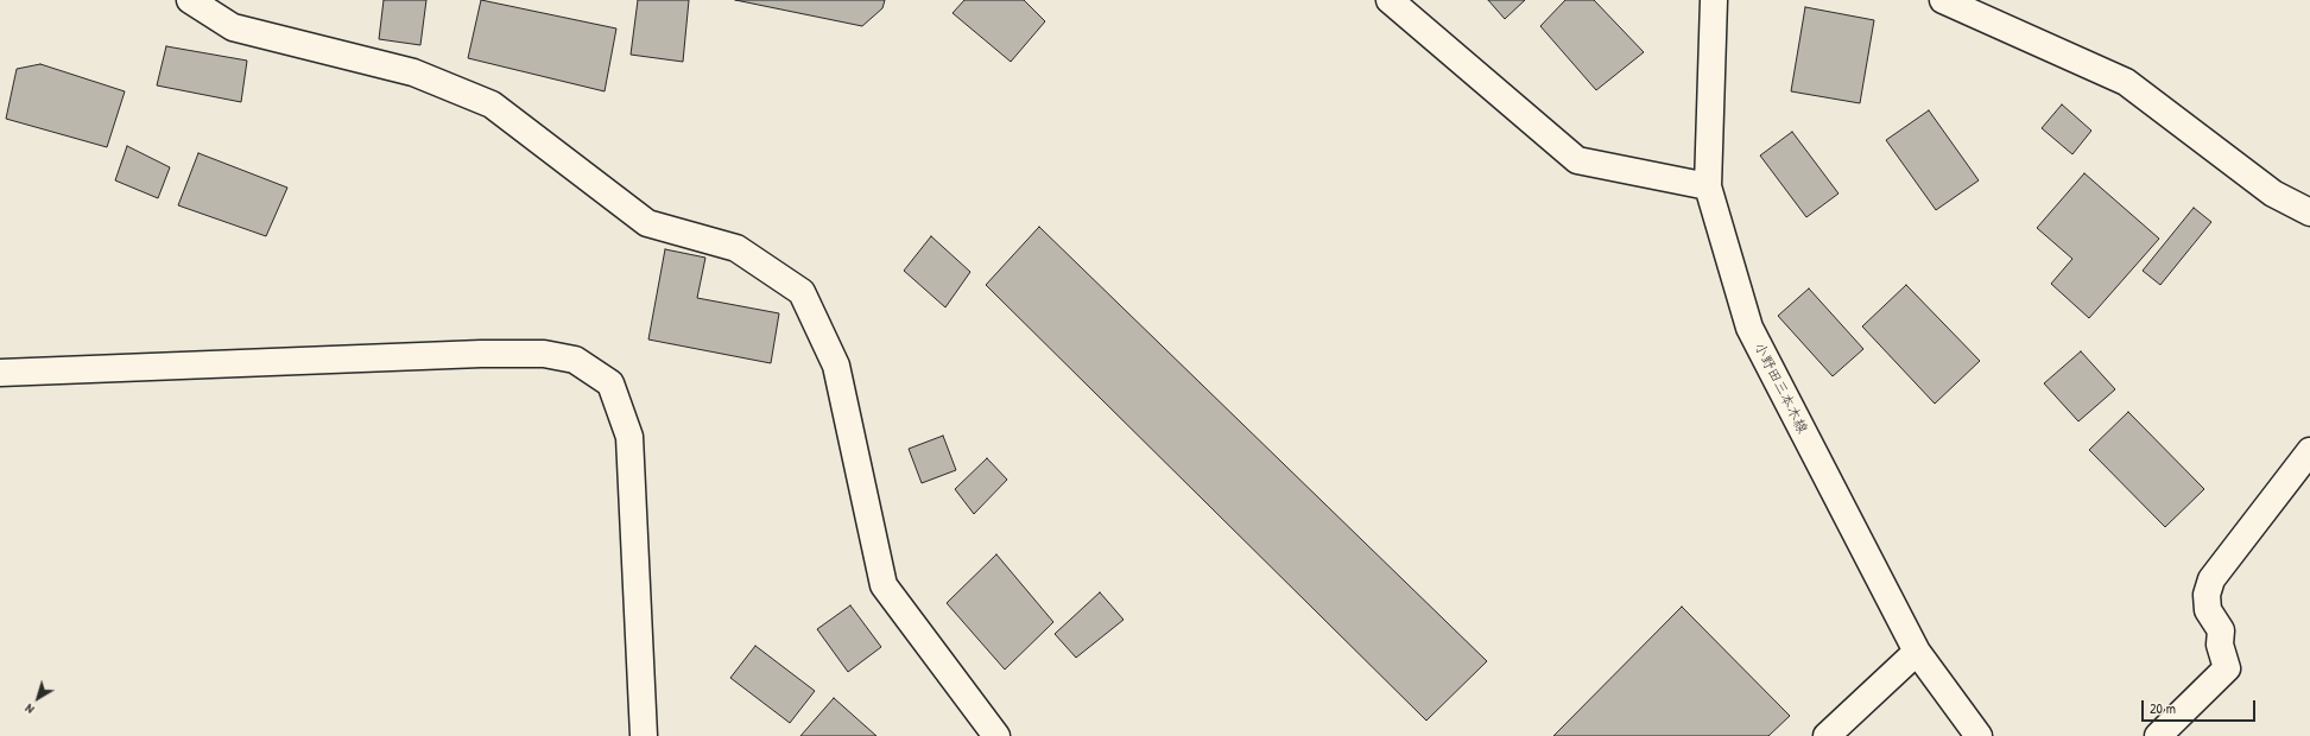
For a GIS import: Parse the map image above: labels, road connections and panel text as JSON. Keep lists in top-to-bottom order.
{
  "streets": {
    "street": ["小野田三本木線"]
  },
  "scale_bar": "20 m",
  "north": "bottom left"
}
